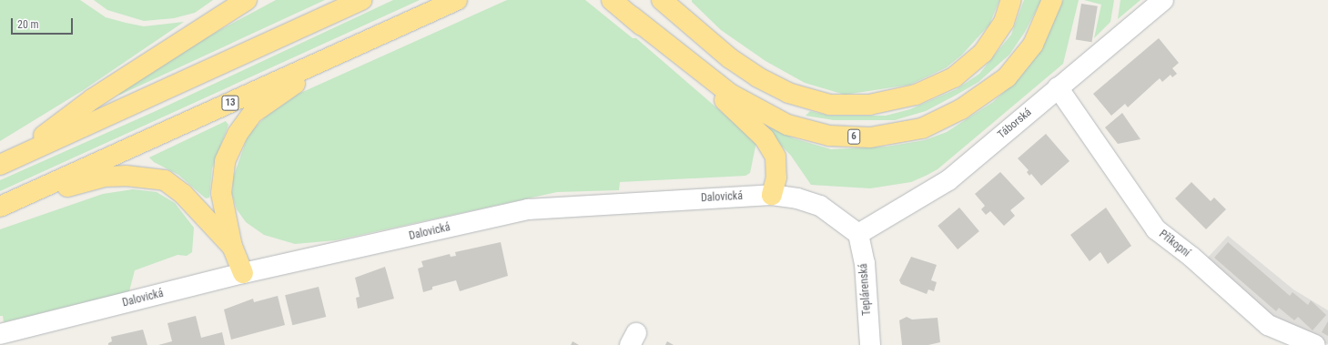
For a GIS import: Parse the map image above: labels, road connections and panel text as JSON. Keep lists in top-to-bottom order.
{
  "streets": {
    "highway": ["13", "6"],
    "street": [
      "Táborská",
      "Dalovická",
      "Příkopní",
      "Teplárenská"
    ]
  },
  "crossings": [
    ["Táborská", "Dalovická"],
    ["Táborská", "Příkopní"],
    ["Táborská", "Teplárenská"],
    ["Dalovická", "Teplárenská"]
  ],
  "scale_bar": "20 m"
}
